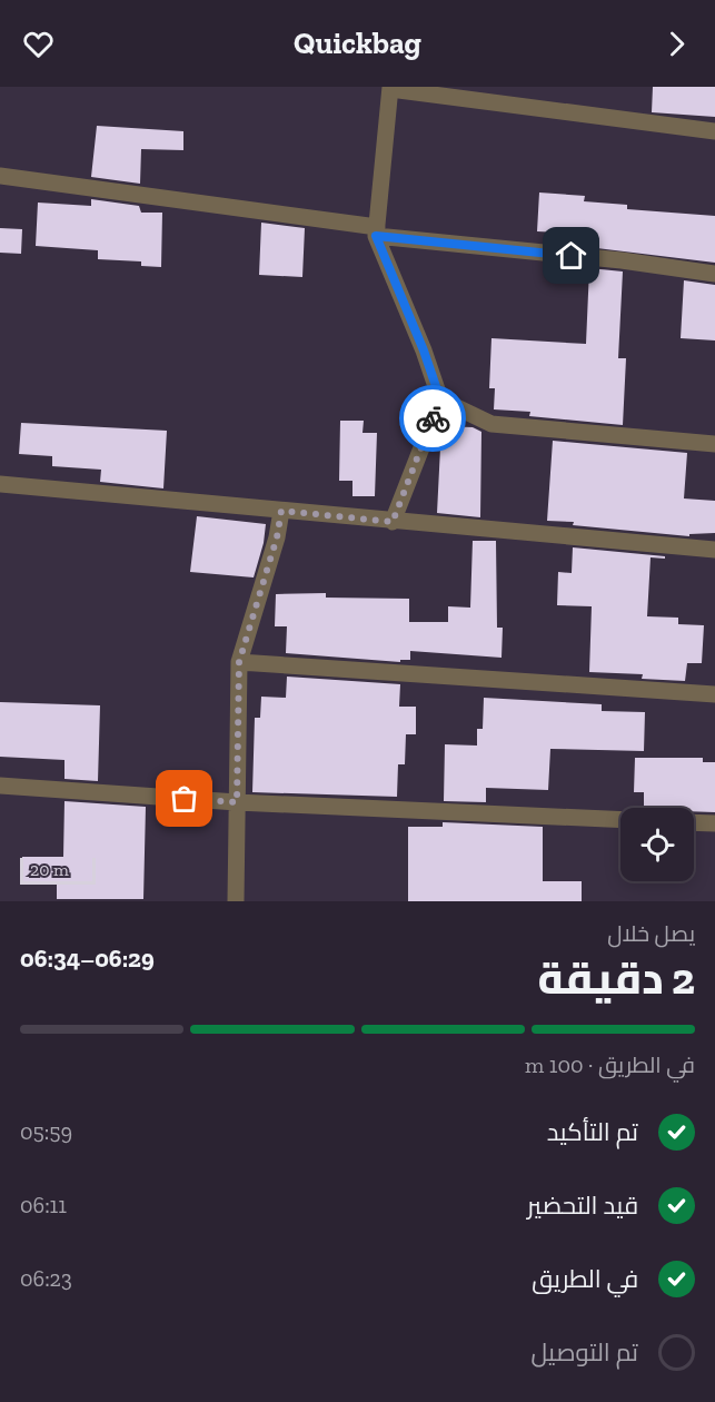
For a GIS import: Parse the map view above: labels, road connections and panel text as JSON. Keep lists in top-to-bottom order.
{
  "scale_bar": "20 m",
  "page": {
    "header": "Quickbag",
    "scale": "20 m",
    "heading": ["2 دقيقة", "يصل خلال", "06:29–06:34"],
    "bar": "في الطريق · 100 m",
    "list": [
      ["تم التأكيد", "05:59"],
      ["قيد التحضير", "06:11"],
      ["في الطريق", "06:23"],
      "تم التوصيل"
    ]
  }
}
